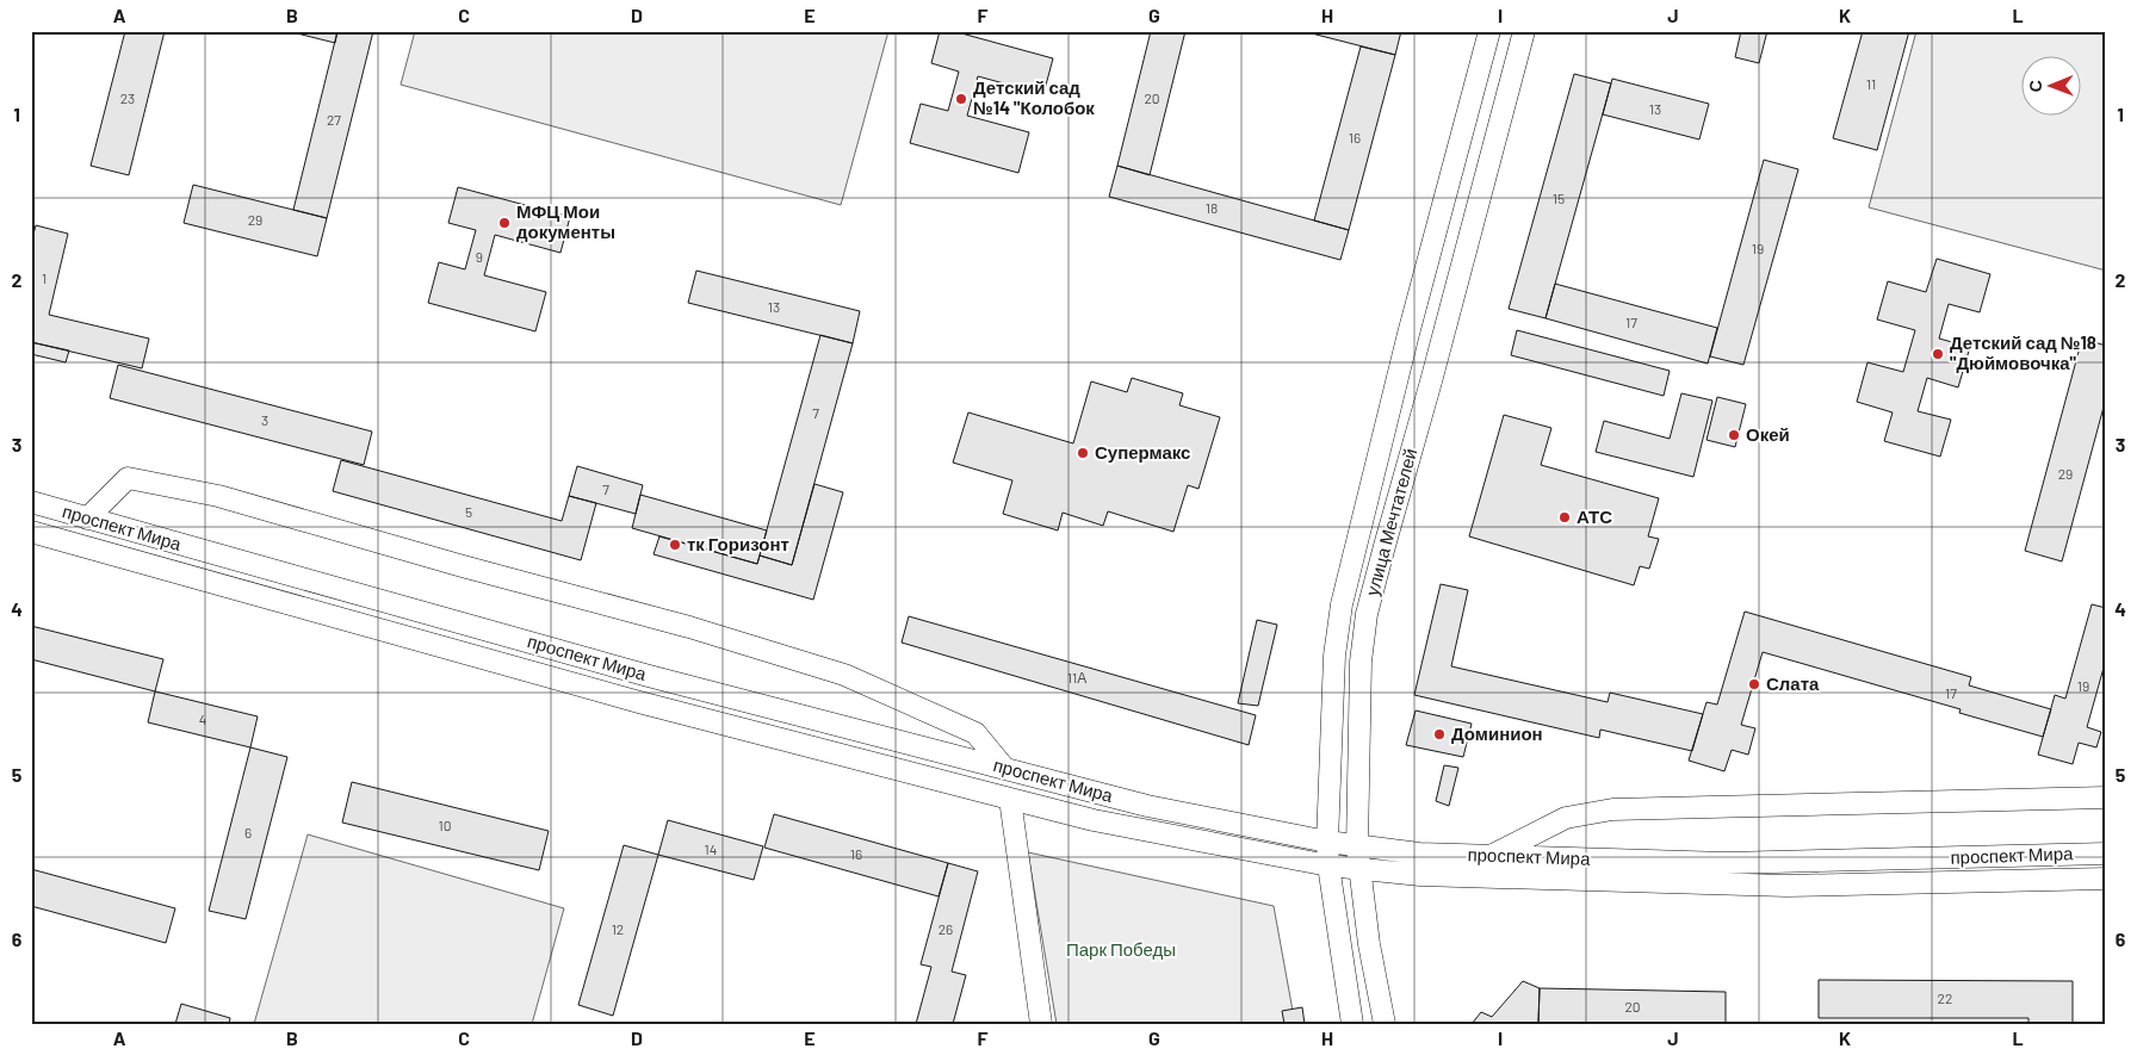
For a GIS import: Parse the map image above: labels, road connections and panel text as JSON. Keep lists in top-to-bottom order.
{
  "streets": {
    "street": ["улица Мечтателей", "проспект Мира"]
  },
  "crossings": [
    ["улица Мечтателей", "проспект Мира"]
  ],
  "parks": ["Парк Победы"],
  "places": [
    "Детский сад №14 \"Колобок",
    "МФЦ Мои документы",
    "Детский сад №18 \"Дюймовочка\"",
    "Окей",
    "Супермакс",
    "АТС",
    "тк Горизонт",
    "Слата",
    "Доминион"
  ],
  "house_numbers": [
    "11",
    "23",
    "20",
    "13",
    "27",
    "16",
    "15",
    "18",
    "29",
    "19",
    "9",
    "1",
    "13",
    "17",
    "7",
    "3",
    "29",
    "7",
    "5",
    "11А",
    "19",
    "17",
    "4",
    "10",
    "6",
    "14",
    "16",
    "12",
    "26",
    "22",
    "20"
  ],
  "north": "left",
  "grid": {
    "columns": [
      "A",
      "B",
      "C",
      "D",
      "E",
      "F",
      "G",
      "H",
      "I",
      "J",
      "K",
      "L"
    ],
    "rows": [
      "1",
      "2",
      "3",
      "4",
      "5",
      "6"
    ]
  }
}
